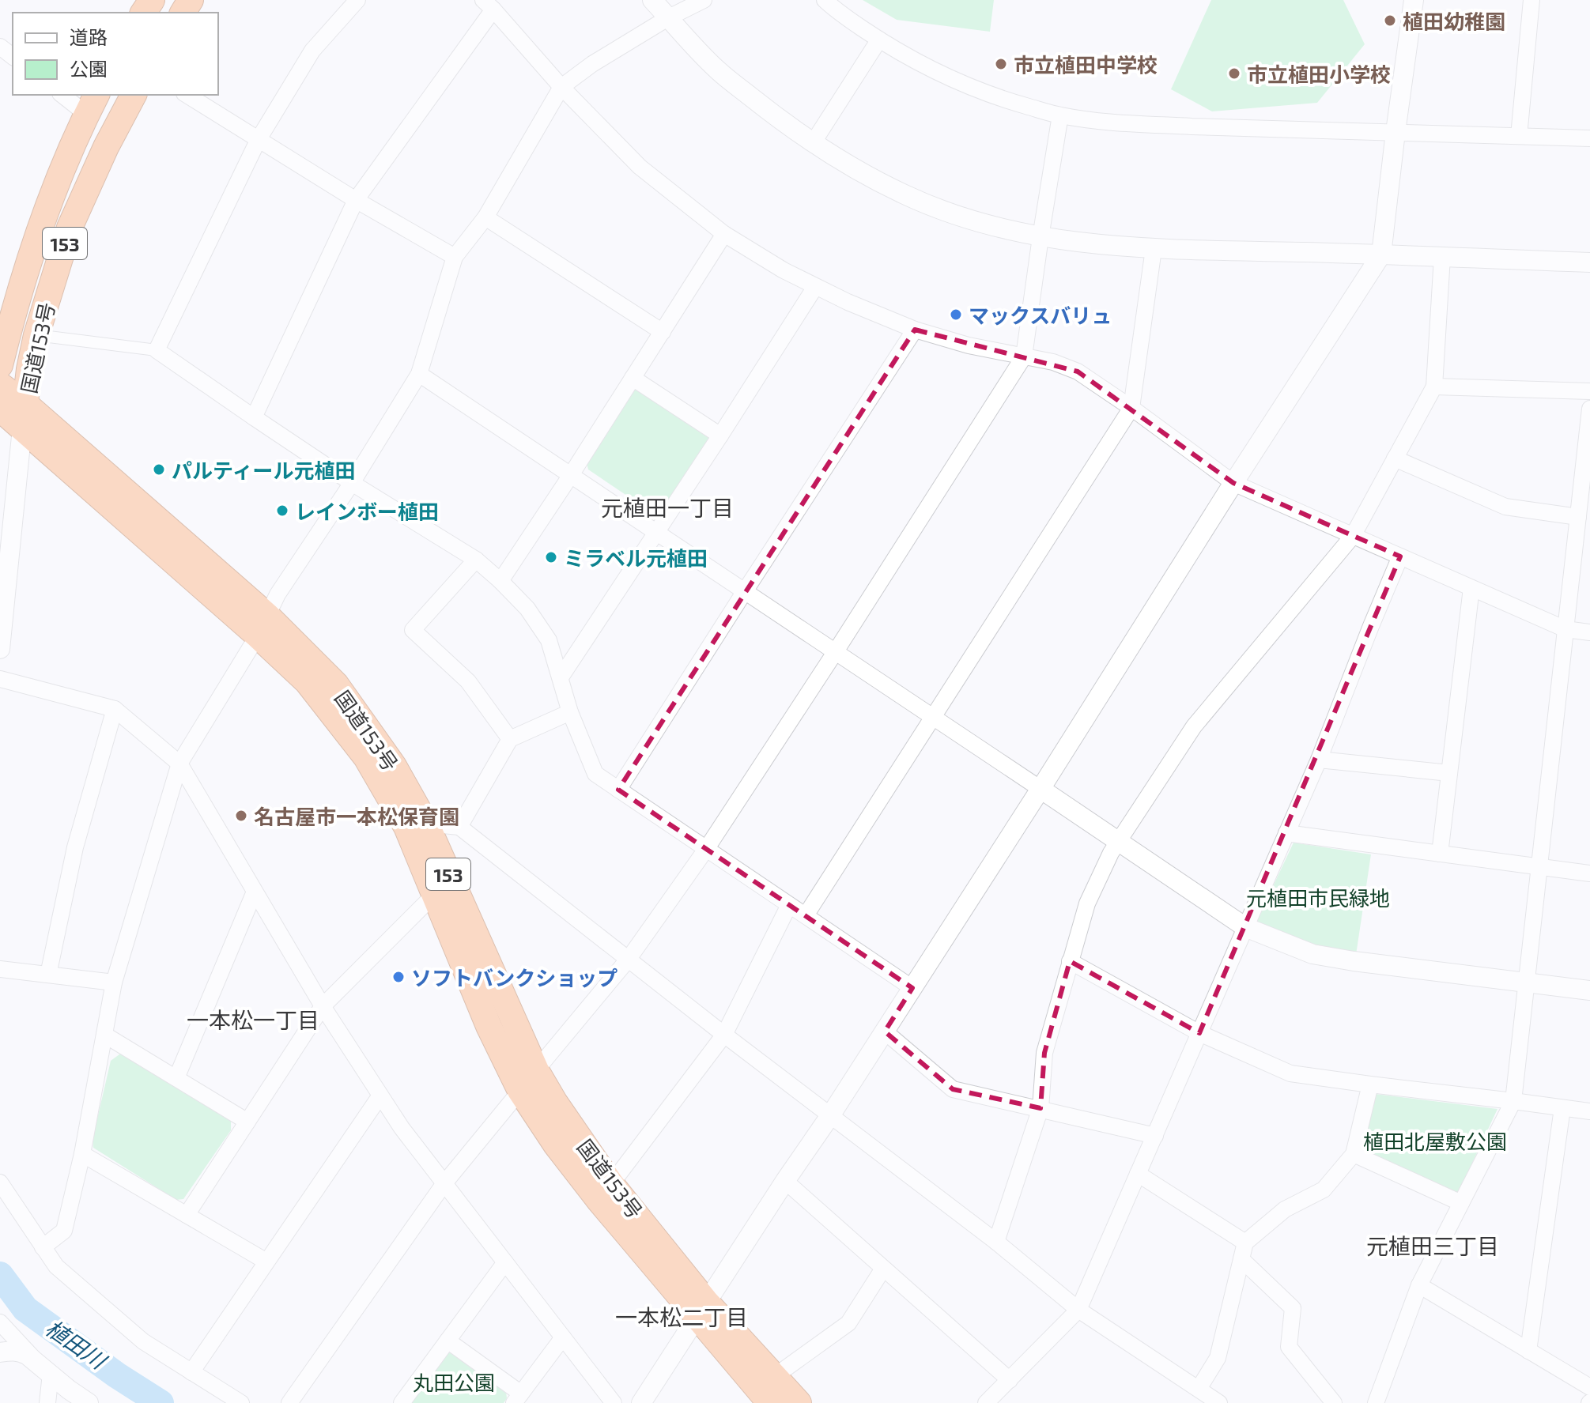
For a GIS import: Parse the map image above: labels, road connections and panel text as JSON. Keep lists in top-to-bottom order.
{
  "streets": {
    "highway": ["153", "国道153号"]
  },
  "crossings": [
    ["153", "国道153号"]
  ],
  "districts": [
    "元植田一丁目",
    "一本松一丁目",
    "元植田三丁目",
    "一本松二丁目"
  ],
  "water": ["植田川"],
  "parks": ["元植田市民緑地", "植田北屋敷公園", "丸田公園"],
  "places": [
    "植田幼稚園",
    "市立植田中学校",
    "市立植田小学校",
    "マックスバリュ",
    "パルティール元植田",
    "レインボー植田",
    "ミラベル元植田",
    "名古屋市一本松保育園",
    "ソフトバンクショップ"
  ],
  "legend": ["道路", "公園"]
}
